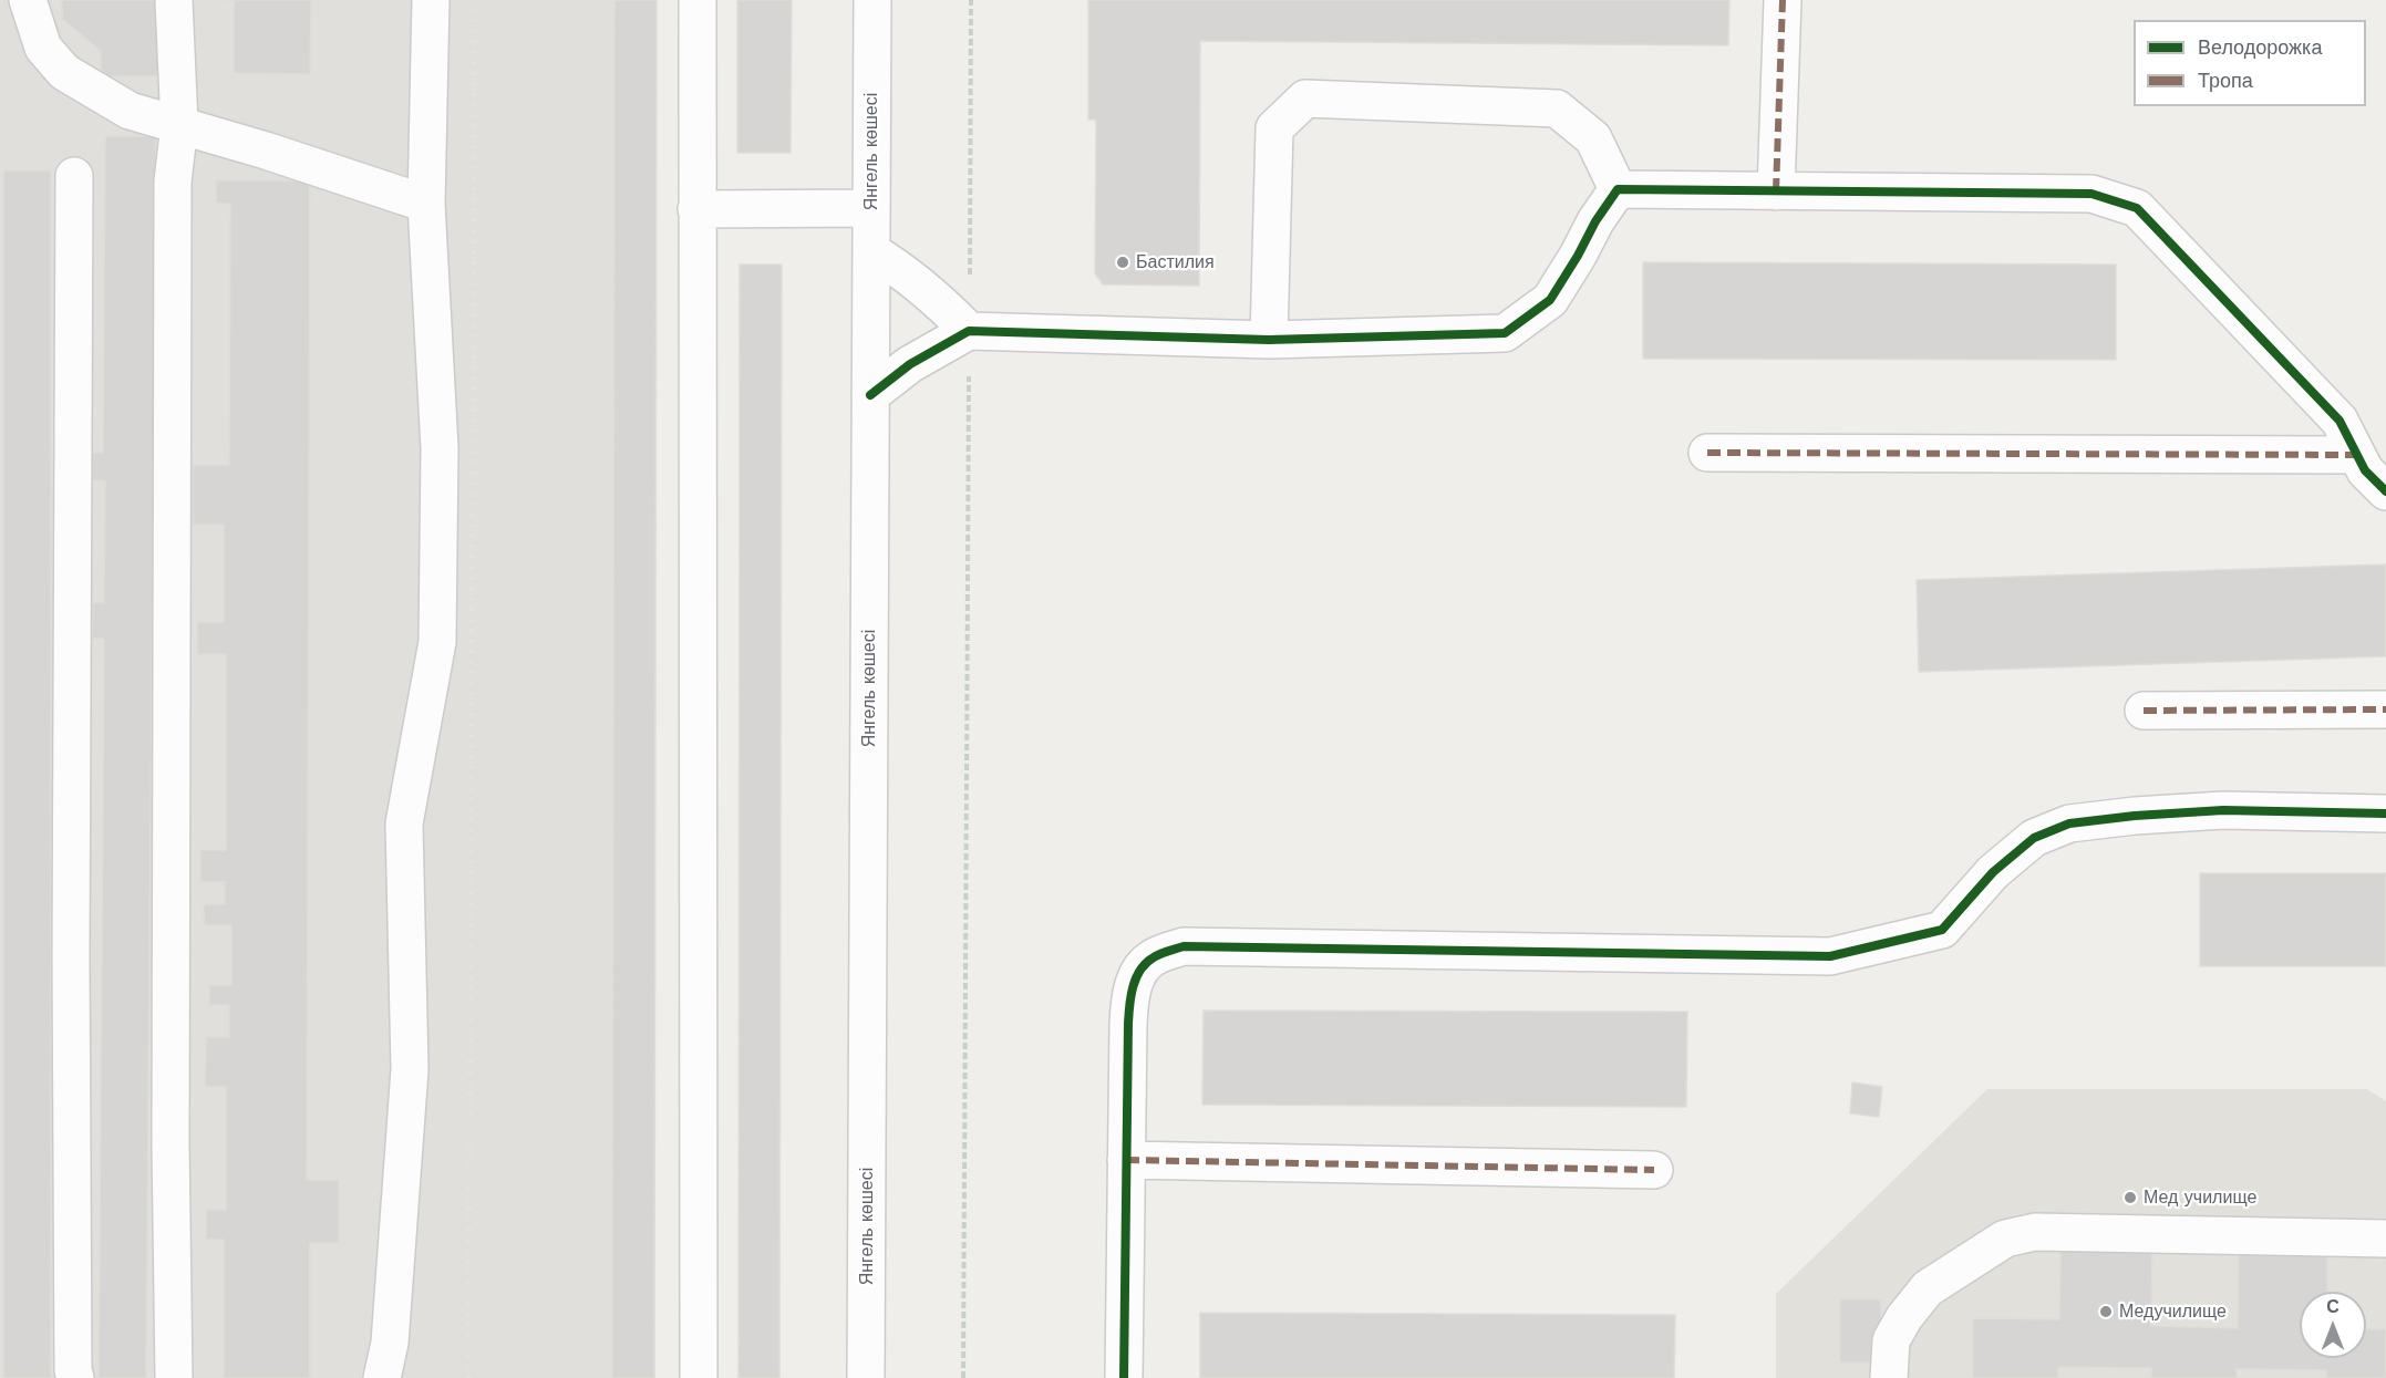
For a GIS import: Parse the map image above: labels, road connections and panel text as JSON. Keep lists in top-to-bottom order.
{
  "streets": {
    "street": ["Янгель көшесі"]
  },
  "places": ["Бастилия", "Мед училище", "Медучилище"],
  "legend": ["Велодорожка", "Тропа"],
  "north": "top"
}
